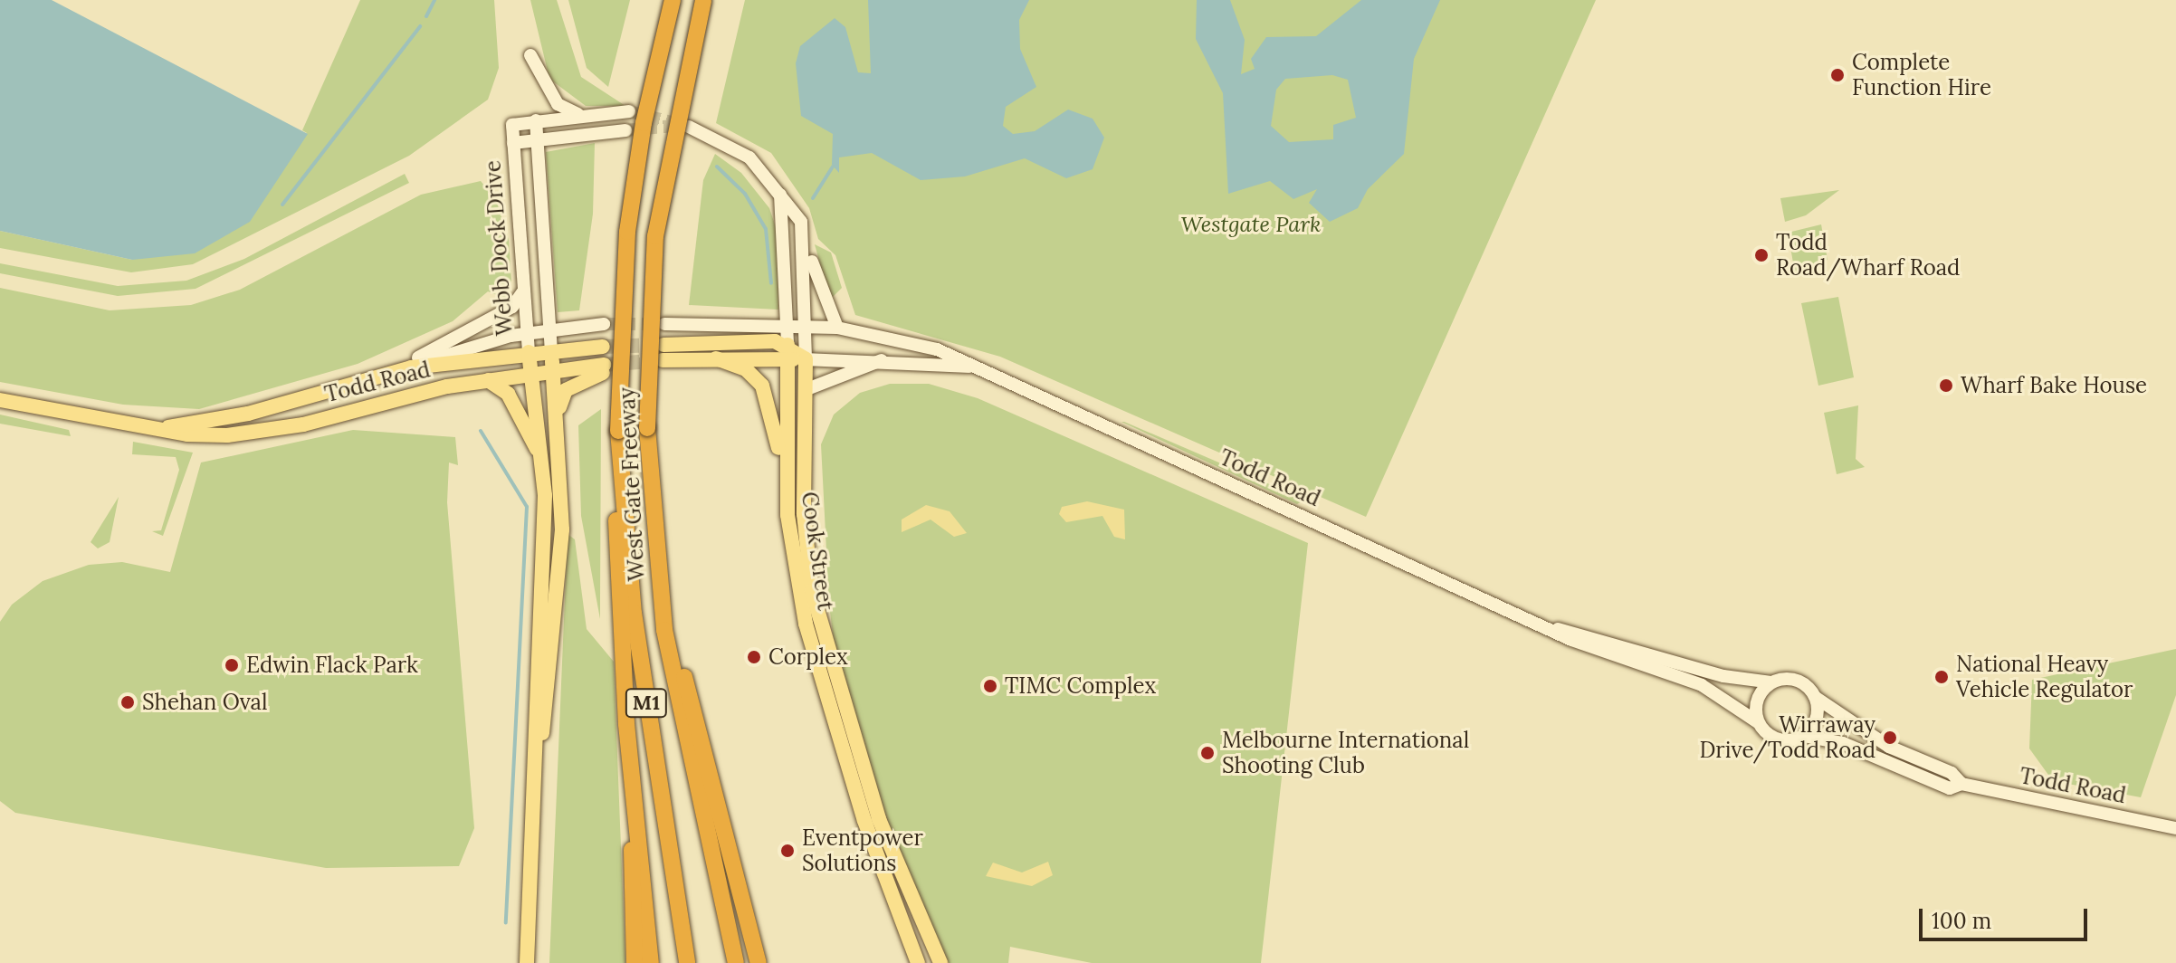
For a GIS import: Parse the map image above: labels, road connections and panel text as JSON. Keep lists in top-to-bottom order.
{
  "streets": {
    "highway": ["West Gate Freeway", "M1"],
    "main road": ["Webb Dock Drive", "Todd Road", "Cook Street"]
  },
  "crossings": [
    ["Webb Dock Drive", "Todd Road"],
    ["Todd Road", "Cook Street"]
  ],
  "parks": ["Westgate Park"],
  "places": [
    "Complete Function Hire",
    "Todd Road/Wharf Road",
    "Wharf Bake House",
    "Corplex",
    "Edwin Flack Park",
    "National Heavy Vehicle Regulator",
    "TIMC Complex",
    "Shehan Oval",
    "Wirraway Drive/Todd Road",
    "Melbourne International Shooting Club",
    "Eventpower Solutions"
  ],
  "scale_bar": "100 m"
}
